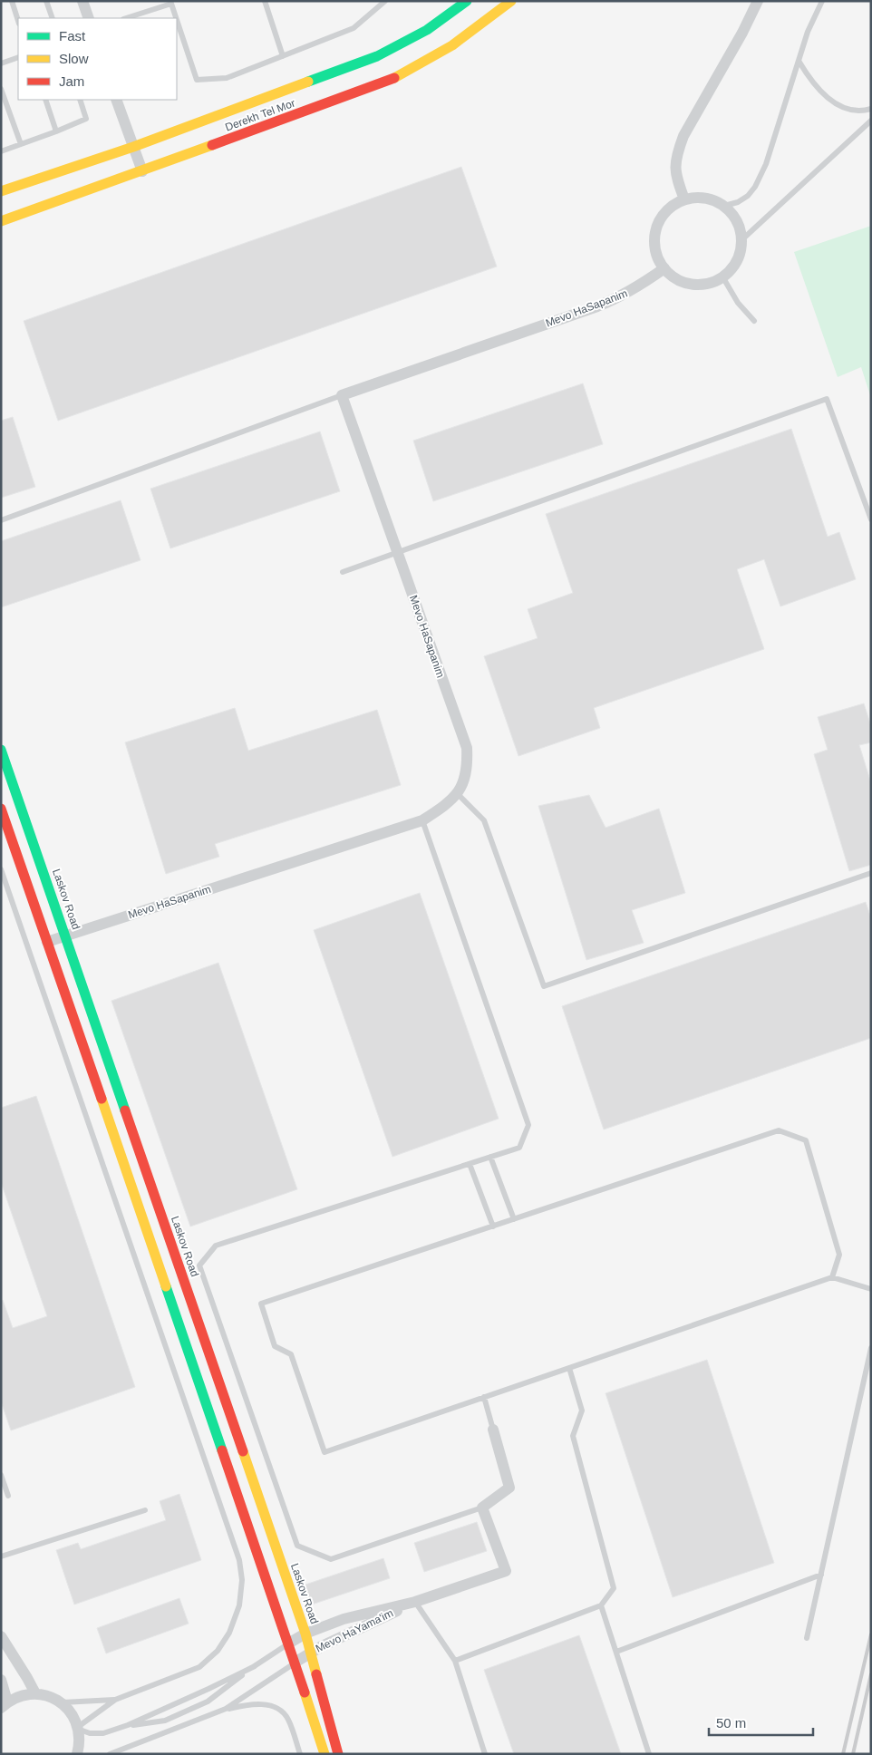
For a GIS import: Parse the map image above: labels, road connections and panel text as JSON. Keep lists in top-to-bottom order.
{
  "streets": {
    "street": [
      "Derekh Tel Mor",
      "Mevo HaSapanim",
      "Laskov Road",
      "Mevo HaYama'im"
    ]
  },
  "crossings": [
    ["Mevo HaSapanim", "Laskov Road"],
    ["Laskov Road", "Mevo HaYama'im"]
  ],
  "legend": ["Fast", "Slow", "Jam"],
  "scale_bar": "50 m"
}
